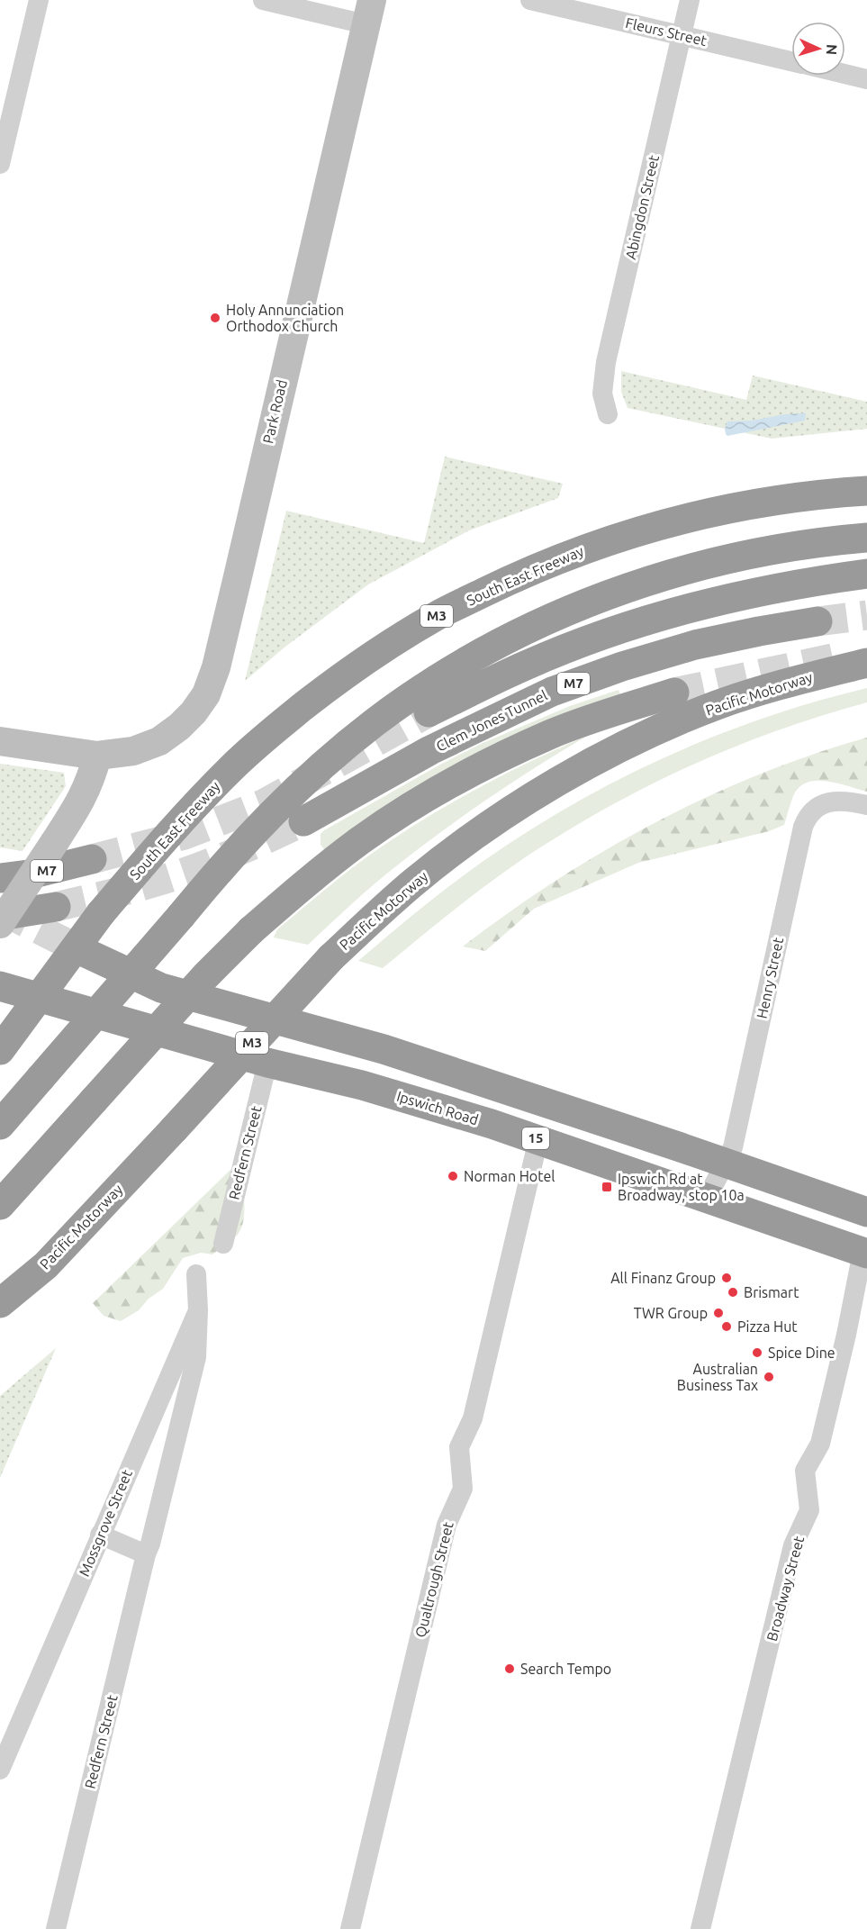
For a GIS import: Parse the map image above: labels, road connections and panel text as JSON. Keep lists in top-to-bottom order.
{
  "streets": {
    "highway": [
      "South East Freeway",
      "M3",
      "M7",
      "Pacific Motorway",
      "Clem Jones Tunnel",
      "Ipswich Road",
      "15"
    ],
    "street": [
      "Fleurs Street",
      "Abingdon Street",
      "Park Road",
      "Henry Street",
      "Redfern Street",
      "Mossgrove Street",
      "Qualtrough Street",
      "Broadway Street"
    ]
  },
  "crossings": [
    ["Fleurs Street", "Abingdon Street"],
    ["Henry Street", "Ipswich Road"],
    ["Ipswich Road", "Redfern Street"],
    ["Ipswich Road", "Qualtrough Street"],
    ["Ipswich Road", "Broadway Street"],
    ["Redfern Street", "Mossgrove Street"]
  ],
  "places": {
    "other": [
      "Holy Annunciation Orthodox Church",
      "Norman Hotel",
      "All Finanz Group",
      "Brismart",
      "TWR Group",
      "Pizza Hut",
      "Spice Dine",
      "Australian Business Tax",
      "Search Tempo"
    ],
    "transit": ["Ipswich Rd at Broadway, stop 10a"]
  },
  "north": "right"
}
